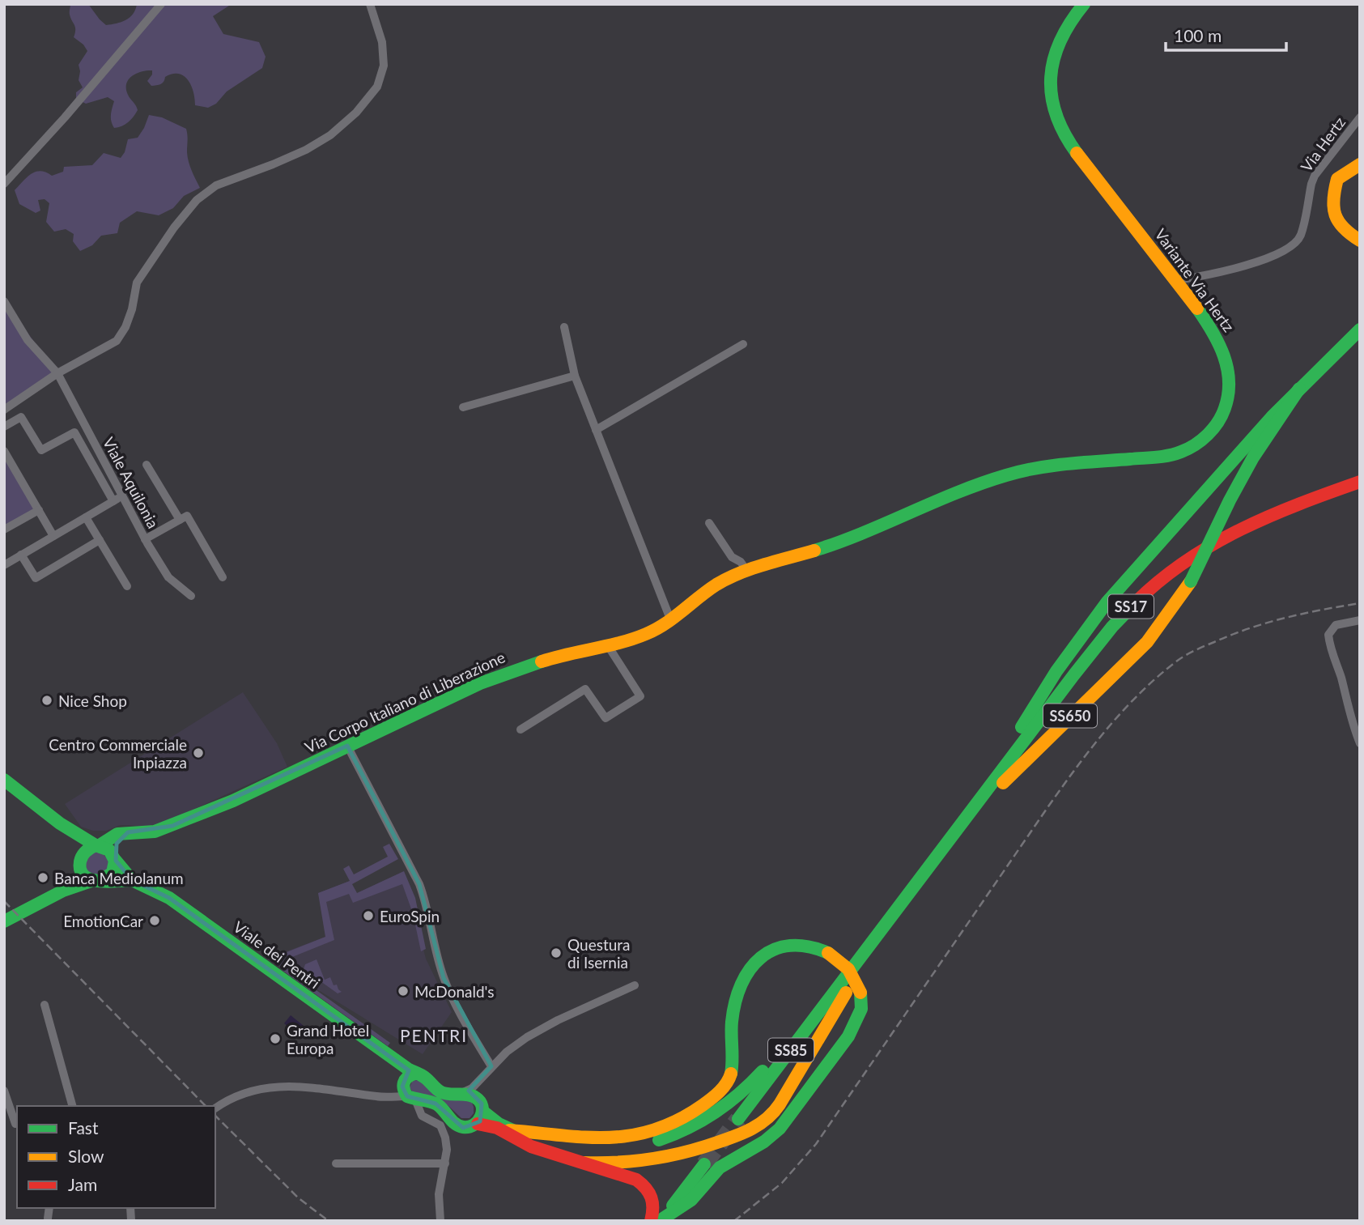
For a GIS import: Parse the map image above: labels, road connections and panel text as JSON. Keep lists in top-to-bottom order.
{
  "streets": {
    "main road": [
      "Variante Via Hertz",
      "SS17",
      "Via Corpo Italiano di Liberazione",
      "SS650",
      "Viale dei Pentri",
      "SS85"
    ],
    "street": ["Via Hertz", "Viale Aquilonia"]
  },
  "crossings": [
    ["Via Hertz", "Variante Via Hertz"],
    ["Variante Via Hertz", "Via Corpo Italiano di Liberazione"],
    ["SS17", "SS650"],
    ["SS17", "SS85"],
    ["Via Corpo Italiano di Liberazione", "Viale dei Pentri"]
  ],
  "districts": ["PENTRI"],
  "places": [
    "Nice Shop",
    "Centro Commerciale Inpiazza",
    "Banca Mediolanum",
    "EuroSpin",
    "EmotionCar",
    "Questura di Isernia",
    "McDonald's",
    "Grand Hotel Europa"
  ],
  "legend": ["Fast", "Slow", "Jam"],
  "scale_bar": "100 m"
}
